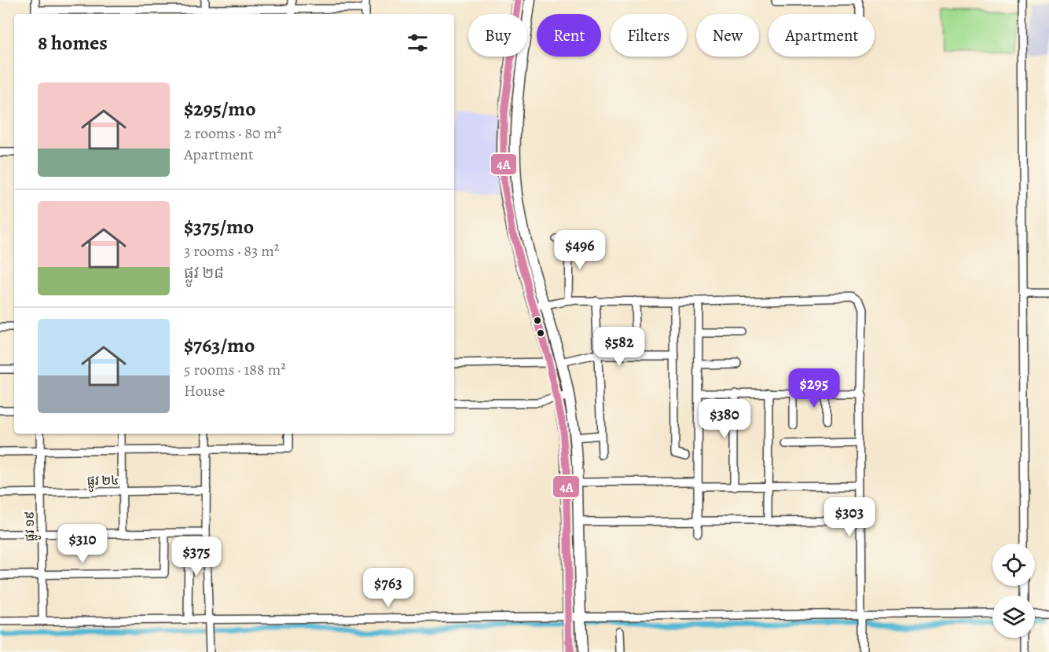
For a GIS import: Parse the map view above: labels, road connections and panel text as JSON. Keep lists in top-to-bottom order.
{
  "streets": {
    "street": ["ផ្លូវ ២៤", "ផ្លូវ ១៩"]
  },
  "crossings": [
    ["ផ្លូវ ២៤", "ផ្លូវ ១៩"]
  ],
  "lines": ["transit line 4A"],
  "page": {
    "chip": [
      "Buy",
      "Rent",
      "Filters",
      "New",
      "Apartment"
    ],
    "heading": "8 homes",
    "list": [
      {
        "name": "$295/mo",
        "note": "2 rooms · 80 m² · Apartment"
      },
      {
        "name": "$375/mo",
        "note": "3 rooms · 83 m² · ផ្លូវ ២៨"
      },
      {
        "name": "$763/mo",
        "note": "5 rooms · 188 m² · House"
      }
    ],
    "price": [
      "$496",
      "$582",
      "$295",
      "$380",
      "$303",
      "$310",
      "$375",
      "$763"
    ]
  }
}
